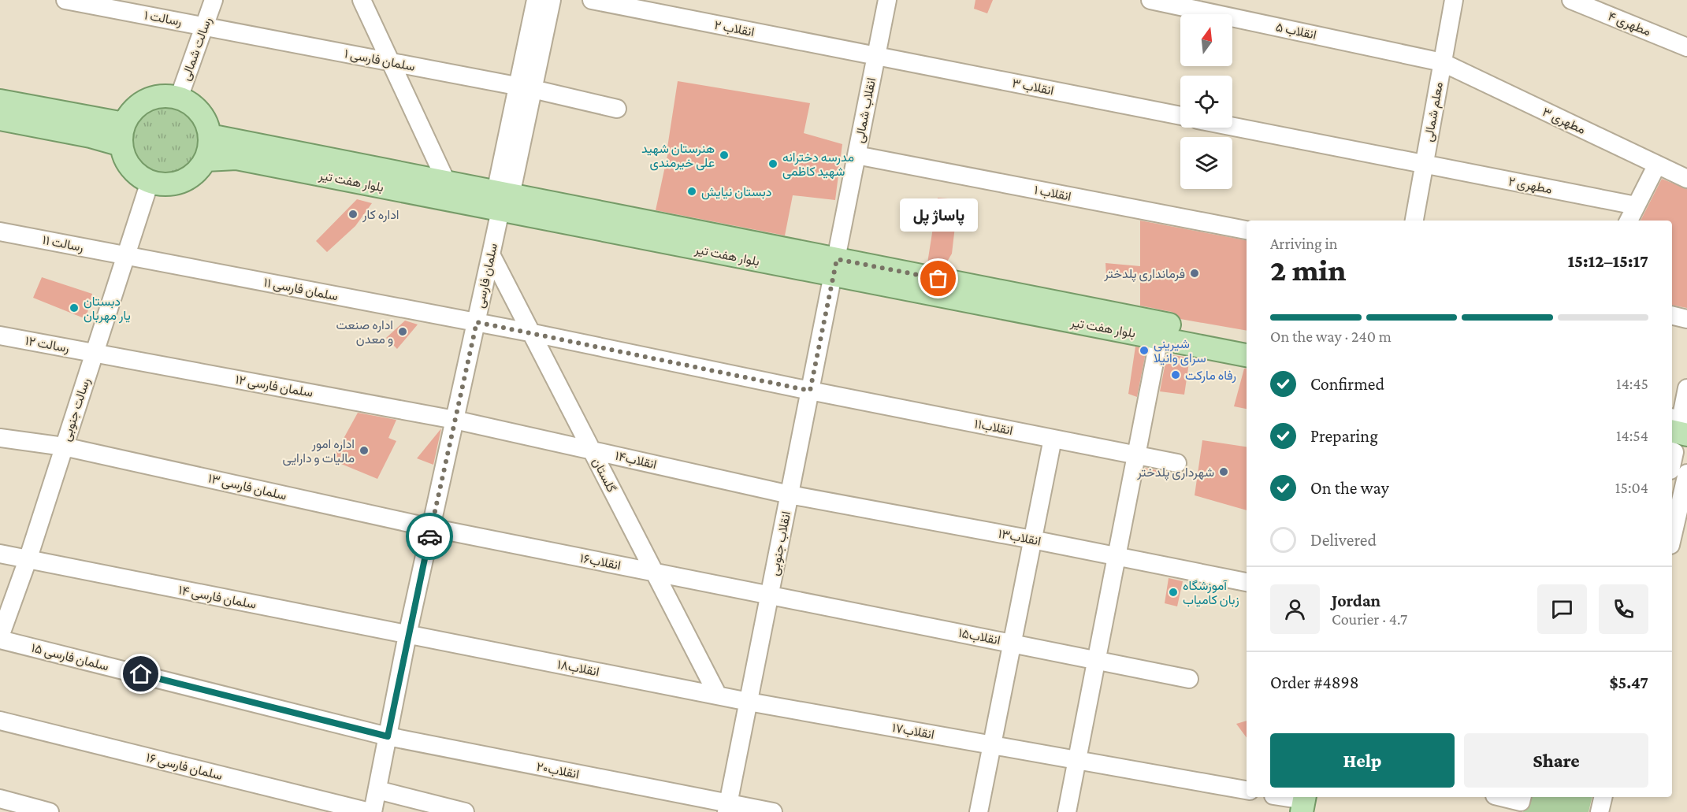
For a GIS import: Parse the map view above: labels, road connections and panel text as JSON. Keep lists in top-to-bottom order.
{
  "streets": {
    "main road": ["بلوار هفت تیر"],
    "street": [
      "رسالت ۱",
      "مطهری ۴",
      "انقلاب ۲",
      "انقلاب ۵",
      "رسالت شمالی",
      "سلمان فارسی ۱",
      "انقلاب ۳",
      "انقلاب شمالی",
      "معلم شمالی",
      "مطهری ۳",
      "مطهری ۲",
      "انقلاب ۱",
      "رسالت ۱۱",
      "سلمان فارسی",
      "سلمان فارسی ۱۱",
      "رسالت ۱۲",
      "سلمان فارسی ۱۲",
      "رسالت جنوبی",
      "انقلاب۱۱",
      "انقلاب۱۴",
      "گلستان",
      "سلمان فارسی ۱۳",
      "انقلاب۱۳",
      "انقلاب جنوبی",
      "انقلاب۱۶",
      "سلمان فارسی ۱۴",
      "انقلاب۱۵",
      "سلمان فارسی ۱۵",
      "انقلاب۱۸",
      "انقلاب۱۷",
      "سلمان فارسی ۱۶",
      "انقلاب۲۰"
    ]
  },
  "crossings": [
    ["رسالت ۱", "رسالت شمالی"],
    ["رسالت ۱", "سلمان فارسی ۱"],
    ["انقلاب ۲", "انقلاب ۳"],
    ["انقلاب ۲", "انقلاب شمالی"],
    ["انقلاب ۵", "معلم شمالی"],
    ["انقلاب ۵", "مطهری ۳"],
    ["رسالت شمالی", "سلمان فارسی ۱"],
    ["رسالت شمالی", "بلوار هفت تیر"],
    ["رسالت شمالی", "رسالت جنوبی"],
    ["سلمان فارسی ۱", "سلمان فارسی"],
    ["انقلاب ۳", "انقلاب شمالی"],
    ["انقلاب شمالی", "بلوار هفت تیر"],
    ["انقلاب شمالی", "انقلاب ۱"],
    ["انقلاب شمالی", "انقلاب جنوبی"],
    ["معلم شمالی", "مطهری ۳"],
    ["معلم شمالی", "مطهری ۲"],
    ["بلوار هفت تیر", "سلمان فارسی"],
    ["بلوار هفت تیر", "رسالت جنوبی"],
    ["بلوار هفت تیر", "انقلاب جنوبی"],
    ["رسالت ۱۱", "سلمان فارسی ۱۱"],
    ["رسالت ۱۱", "رسالت جنوبی"],
    ["سلمان فارسی", "سلمان فارسی ۱۱"],
    ["سلمان فارسی", "سلمان فارسی ۱۲"],
    ["سلمان فارسی", "انقلاب۱۴"],
    ["سلمان فارسی", "گلستان"],
    ["سلمان فارسی", "سلمان فارسی ۱۳"],
    ["سلمان فارسی", "انقلاب۱۶"],
    ["سلمان فارسی", "سلمان فارسی ۱۴"],
    ["سلمان فارسی", "سلمان فارسی ۱۵"],
    ["سلمان فارسی", "انقلاب۱۸"],
    ["سلمان فارسی", "انقلاب۲۰"],
    ["سلمان فارسی ۱۱", "رسالت جنوبی"],
    ["سلمان فارسی ۱۱", "انقلاب۱۱"],
    ["سلمان فارسی ۱۱", "گلستان"],
    ["رسالت ۱۲", "سلمان فارسی ۱۲"],
    ["رسالت ۱۲", "رسالت جنوبی"],
    ["سلمان فارسی ۱۲", "رسالت جنوبی"],
    ["سلمان فارسی ۱۲", "انقلاب۱۴"],
    ["رسالت جنوبی", "سلمان فارسی ۱۳"],
    ["رسالت جنوبی", "سلمان فارسی ۱۴"],
    ["رسالت جنوبی", "سلمان فارسی ۱۵"],
    ["انقلاب۱۱", "گلستان"],
    ["انقلاب۱۱", "انقلاب جنوبی"],
    ["انقلاب۱۴", "گلستان"],
    ["انقلاب۱۴", "انقلاب۱۳"],
    ["انقلاب۱۴", "انقلاب جنوبی"],
    ["گلستان", "انقلاب۱۶"],
    ["گلستان", "انقلاب۱۸"],
    ["سلمان فارسی ۱۳", "انقلاب۱۶"],
    ["انقلاب۱۳", "انقلاب جنوبی"],
    ["انقلاب جنوبی", "انقلاب۱۶"],
    ["انقلاب جنوبی", "انقلاب۱۵"],
    ["انقلاب جنوبی", "انقلاب۱۸"],
    ["انقلاب جنوبی", "انقلاب۱۷"],
    ["انقلاب جنوبی", "انقلاب۲۰"],
    ["انقلاب۱۶", "انقلاب۱۵"],
    ["سلمان فارسی ۱۴", "انقلاب۱۸"],
    ["سلمان فارسی ۱۵", "انقلاب۲۰"],
    ["انقلاب۱۸", "انقلاب۱۷"]
  ],
  "places": [
    "هنرستان شهید علی خیرمندی",
    "مدرسه دخترانه شهید کاظمی",
    "دبستان نیایش",
    "اداره کار",
    "فرمانداری پلدختر",
    "پاساژ پل",
    "دبستان یار مهربان",
    "اداره صنعت و معدن",
    "شیرینی سرای وانیلا",
    "رفاه مارکت",
    "اداره امور مالیات و دارایی",
    "شهرداری پلدختر",
    "آموزشگاه زبان کامیاب"
  ],
  "north": "top",
  "page": {
    "bubble": "پاساژ پل",
    "heading": ["2 min", "Arriving in", "15:12–15:17"],
    "panel": [
      "Jordan",
      "Courier · 4.7",
      "Order #4898",
      "$5.47"
    ],
    "bar": "On the way · 240 m",
    "list": [
      ["Confirmed", "14:45"],
      ["Preparing", "14:54"],
      ["On the way", "15:04"],
      "Delivered"
    ],
    "buttons": ["Help", "Share"]
  }
}
